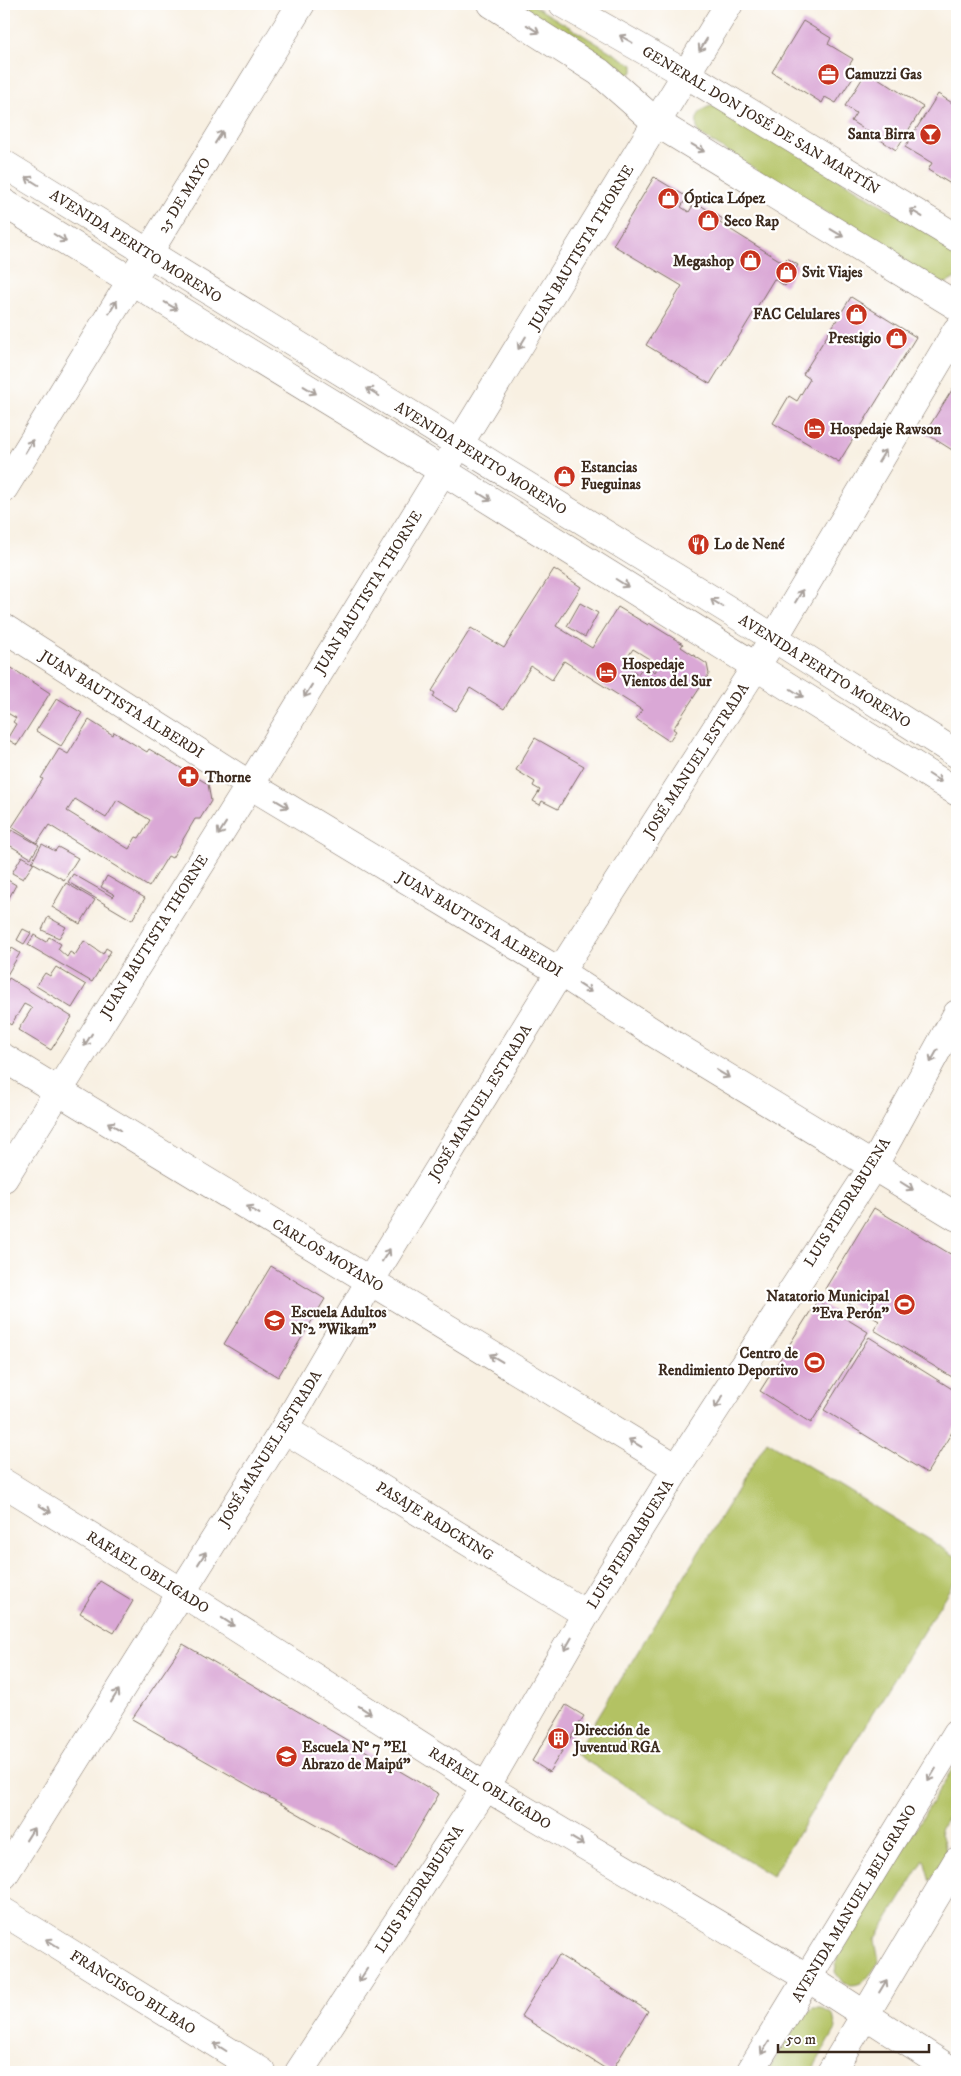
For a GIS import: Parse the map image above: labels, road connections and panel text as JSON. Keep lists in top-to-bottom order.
{
  "streets": {
    "street": [
      "GENERAL DON JOSÉ DE SAN MARTÍN",
      "25 DE MAYO",
      "AVENIDA PERITO MORENO",
      "JUAN BAUTISTA THORNE",
      "JUAN BAUTISTA ALBERDI",
      "JOSÉ MANUEL ESTRADA",
      "LUIS PIEDRABUENA",
      "CARLOS MOYANO",
      "PASAJE RADCKING",
      "RAFAEL OBLIGADO",
      "AVENIDA MANUEL BELGRANO",
      "FRANCISCO BILBAO"
    ]
  },
  "crossings": [
    ["GENERAL DON JOSÉ DE SAN MARTÍN", "JUAN BAUTISTA THORNE"],
    ["25 DE MAYO", "AVENIDA PERITO MORENO"],
    ["AVENIDA PERITO MORENO", "JUAN BAUTISTA THORNE"],
    ["AVENIDA PERITO MORENO", "JOSÉ MANUEL ESTRADA"],
    ["JUAN BAUTISTA THORNE", "JUAN BAUTISTA ALBERDI"],
    ["JUAN BAUTISTA THORNE", "CARLOS MOYANO"],
    ["JUAN BAUTISTA ALBERDI", "JOSÉ MANUEL ESTRADA"],
    ["JUAN BAUTISTA ALBERDI", "LUIS PIEDRABUENA"],
    ["JOSÉ MANUEL ESTRADA", "CARLOS MOYANO"],
    ["JOSÉ MANUEL ESTRADA", "PASAJE RADCKING"],
    ["JOSÉ MANUEL ESTRADA", "RAFAEL OBLIGADO"],
    ["LUIS PIEDRABUENA", "CARLOS MOYANO"],
    ["LUIS PIEDRABUENA", "PASAJE RADCKING"],
    ["LUIS PIEDRABUENA", "RAFAEL OBLIGADO"],
    ["RAFAEL OBLIGADO", "AVENIDA MANUEL BELGRANO"]
  ],
  "one_way": [
    "25 DE MAYO",
    "JUAN BAUTISTA THORNE",
    "JUAN BAUTISTA ALBERDI",
    "JOSÉ MANUEL ESTRADA",
    "LUIS PIEDRABUENA",
    "CARLOS MOYANO",
    "RAFAEL OBLIGADO",
    "FRANCISCO BILBAO"
  ],
  "places": {
    "office": ["Camuzzi Gas"],
    "bar": ["Santa Birra"],
    "shop": [
      "Óptica López",
      "Seco Rap",
      "Megashop",
      "Svit Viajes",
      "FAC Celulares",
      "Prestigio",
      "Estancias Fueguinas"
    ],
    "hotel": ["Hospedaje Rawson", "Hospedaje Vientos del Sur"],
    "restaurant": ["Lo de Nené"],
    "pharmacy": ["Thorne"],
    "sports": ["Natatorio Municipal \"Eva Perón\"", "Centro de Rendimiento Deportivo"],
    "school or university": ["Escuela Adultos N°2 \"Wikam\"", "Escuela Nº 7 \"El Abrazo de Maipú\""],
    "building": ["Dirección de Juventud RGA"]
  },
  "scale_bar": "50 m"
}
